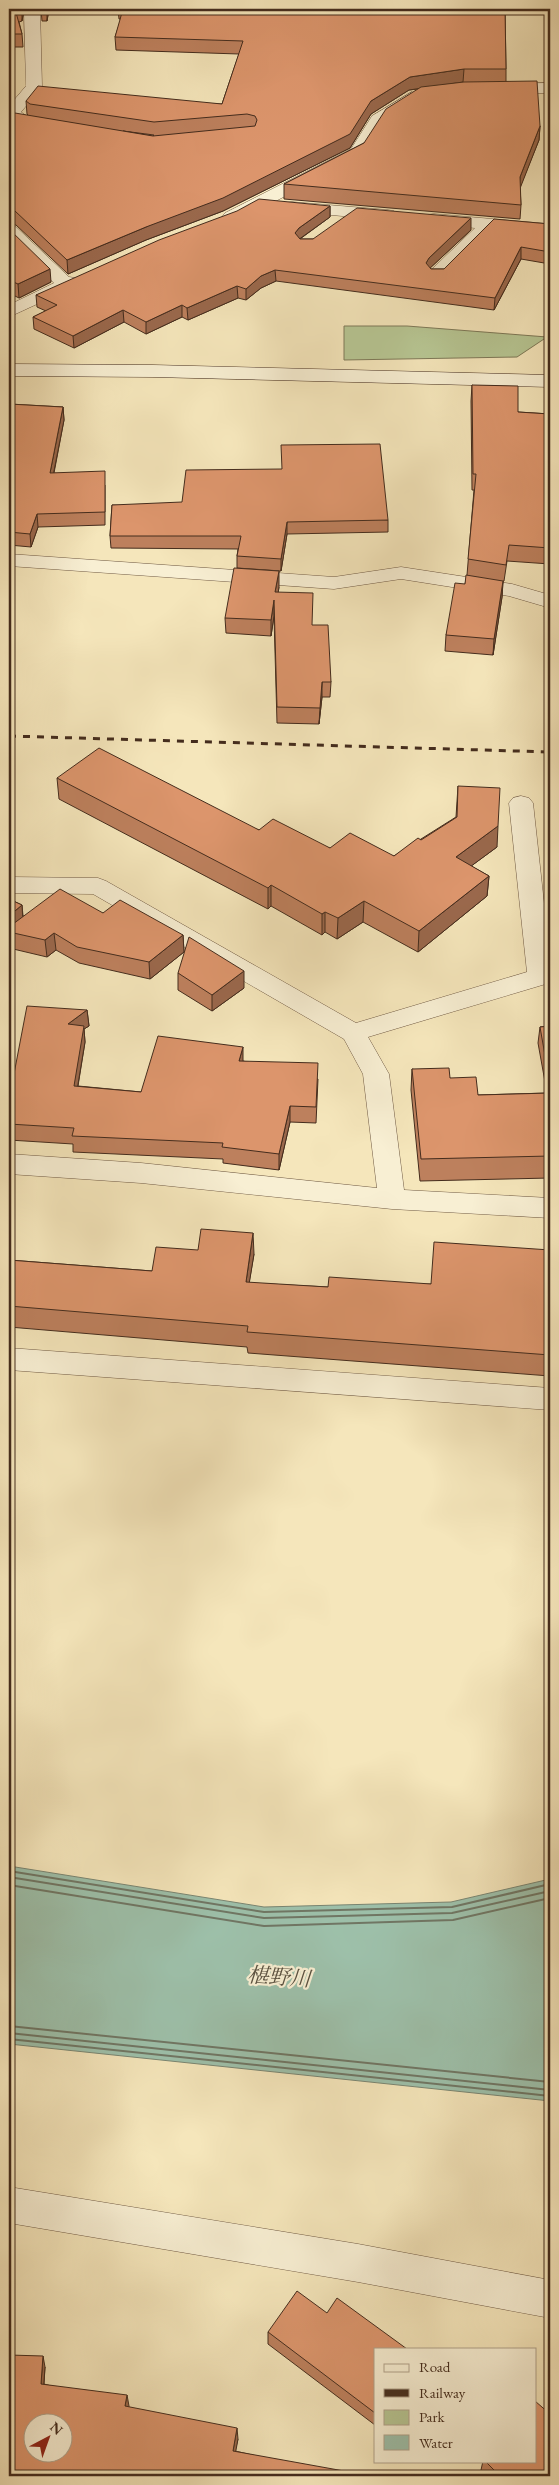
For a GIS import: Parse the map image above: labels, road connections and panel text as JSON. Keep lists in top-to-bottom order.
{
  "water": ["椹野川"],
  "legend": [
    "Road",
    "Railway",
    "Park",
    "Water"
  ],
  "north": "top right"
}
